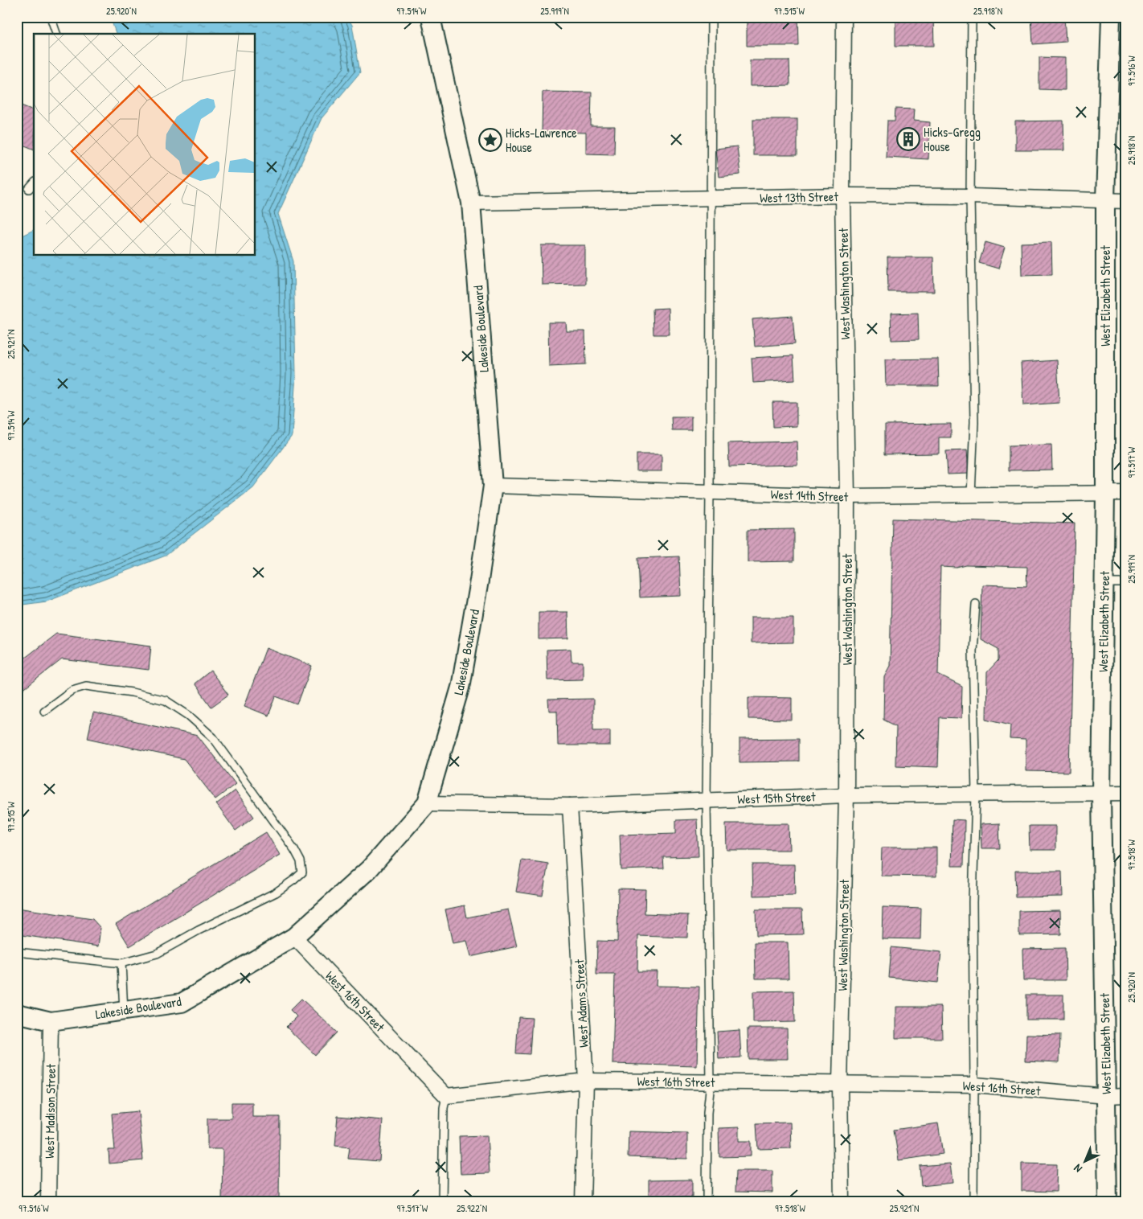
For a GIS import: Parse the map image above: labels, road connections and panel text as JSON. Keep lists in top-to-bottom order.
{
  "streets": {
    "street": [
      "West 13th Street",
      "West Washington Street",
      "West Elizabeth Street",
      "Lakeside Boulevard",
      "West 14th Street",
      "West 15th Street",
      "West 16th Street",
      "West Adams Street",
      "West Madison Street"
    ]
  },
  "crossings": [
    ["West 13th Street", "West Washington Street"],
    ["West 13th Street", "West Elizabeth Street"],
    ["West 13th Street", "Lakeside Boulevard"],
    ["West Washington Street", "West 14th Street"],
    ["West Washington Street", "West 15th Street"],
    ["West Washington Street", "West 16th Street"],
    ["West Elizabeth Street", "West 14th Street"],
    ["West Elizabeth Street", "West 15th Street"],
    ["West Elizabeth Street", "West 16th Street"],
    ["Lakeside Boulevard", "West 14th Street"],
    ["Lakeside Boulevard", "West 15th Street"],
    ["Lakeside Boulevard", "West 16th Street"],
    ["Lakeside Boulevard", "West Madison Street"],
    ["West 15th Street", "West Adams Street"],
    ["West 16th Street", "West Adams Street"]
  ],
  "places": {
    "building": ["Hicks-Gregg House"],
    "place": ["Hicks-Lawrence House"]
  },
  "north": "bottom left",
  "coordinates": [
    "25.920°N",
    "97.514°W",
    "25.919°N",
    "97.515°W",
    "25.918°N",
    "97.516°W",
    "25.921°N",
    "97.517°W",
    "97.518°W",
    "25.922°N"
  ]
}
